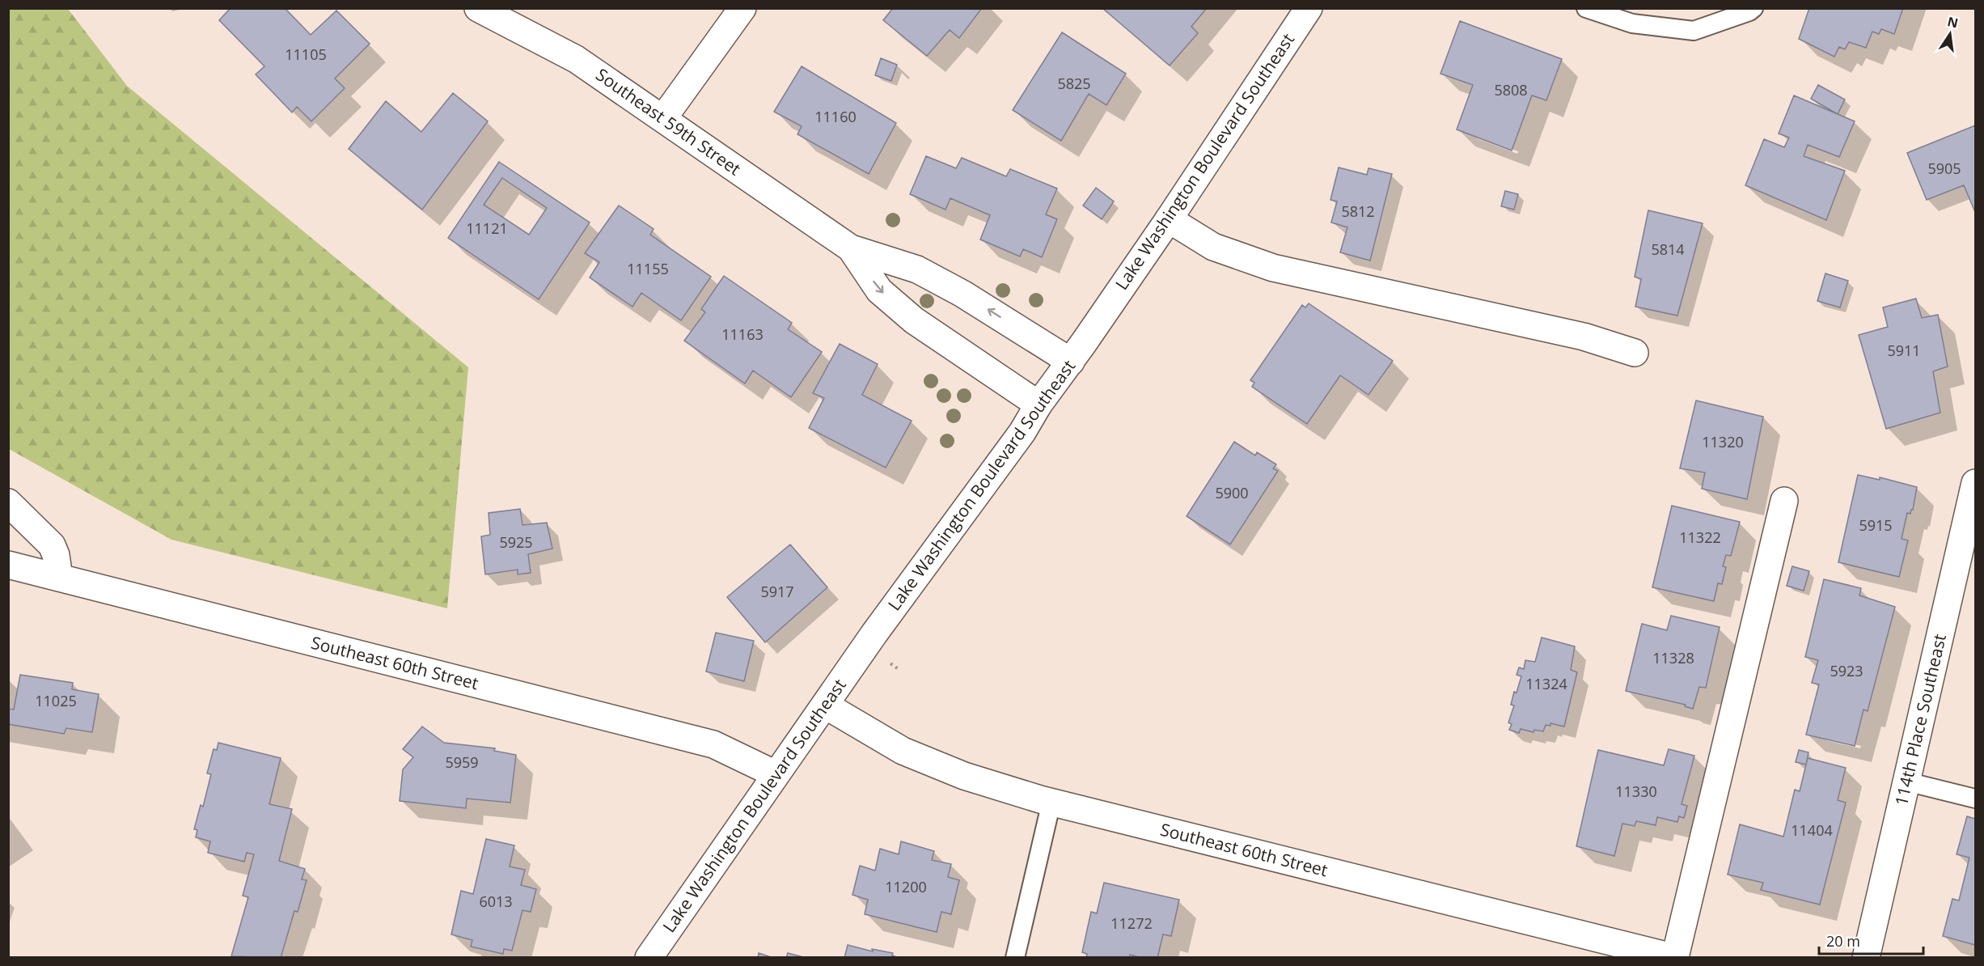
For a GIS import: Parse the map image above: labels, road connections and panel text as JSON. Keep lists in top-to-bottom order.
{
  "streets": {
    "street": [
      "Southeast 59th Street",
      "Lake Washington Boulevard Southeast",
      "Southeast 60th Street",
      "114th Place Southeast"
    ]
  },
  "crossings": [
    ["Southeast 59th Street", "Lake Washington Boulevard Southeast"],
    ["Lake Washington Boulevard Southeast", "Southeast 60th Street"]
  ],
  "house_numbers": [
    "11105",
    "5825",
    "5808",
    "11160",
    "5905",
    "5812",
    "11121",
    "5814",
    "11155",
    "11163",
    "5911",
    "11320",
    "5900",
    "5915",
    "11322",
    "5925",
    "5917",
    "11328",
    "5923",
    "11324",
    "11025",
    "5959",
    "11330",
    "11404",
    "11200",
    "6013",
    "11272"
  ],
  "scale_bar": "20 m",
  "north": "top"
}
